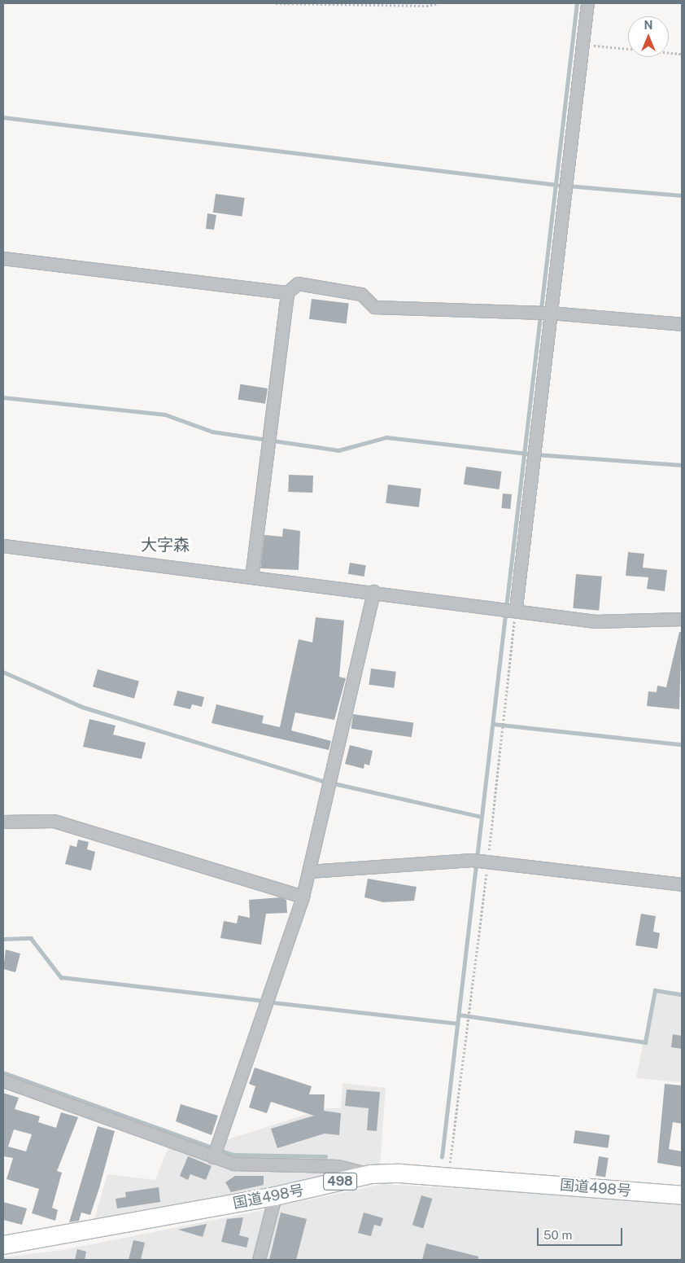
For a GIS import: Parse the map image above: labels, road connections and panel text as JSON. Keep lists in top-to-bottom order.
{
  "streets": {
    "highway": ["498", "国道498号"]
  },
  "districts": ["大字森"],
  "scale_bar": "50 m",
  "north": "top"
}
